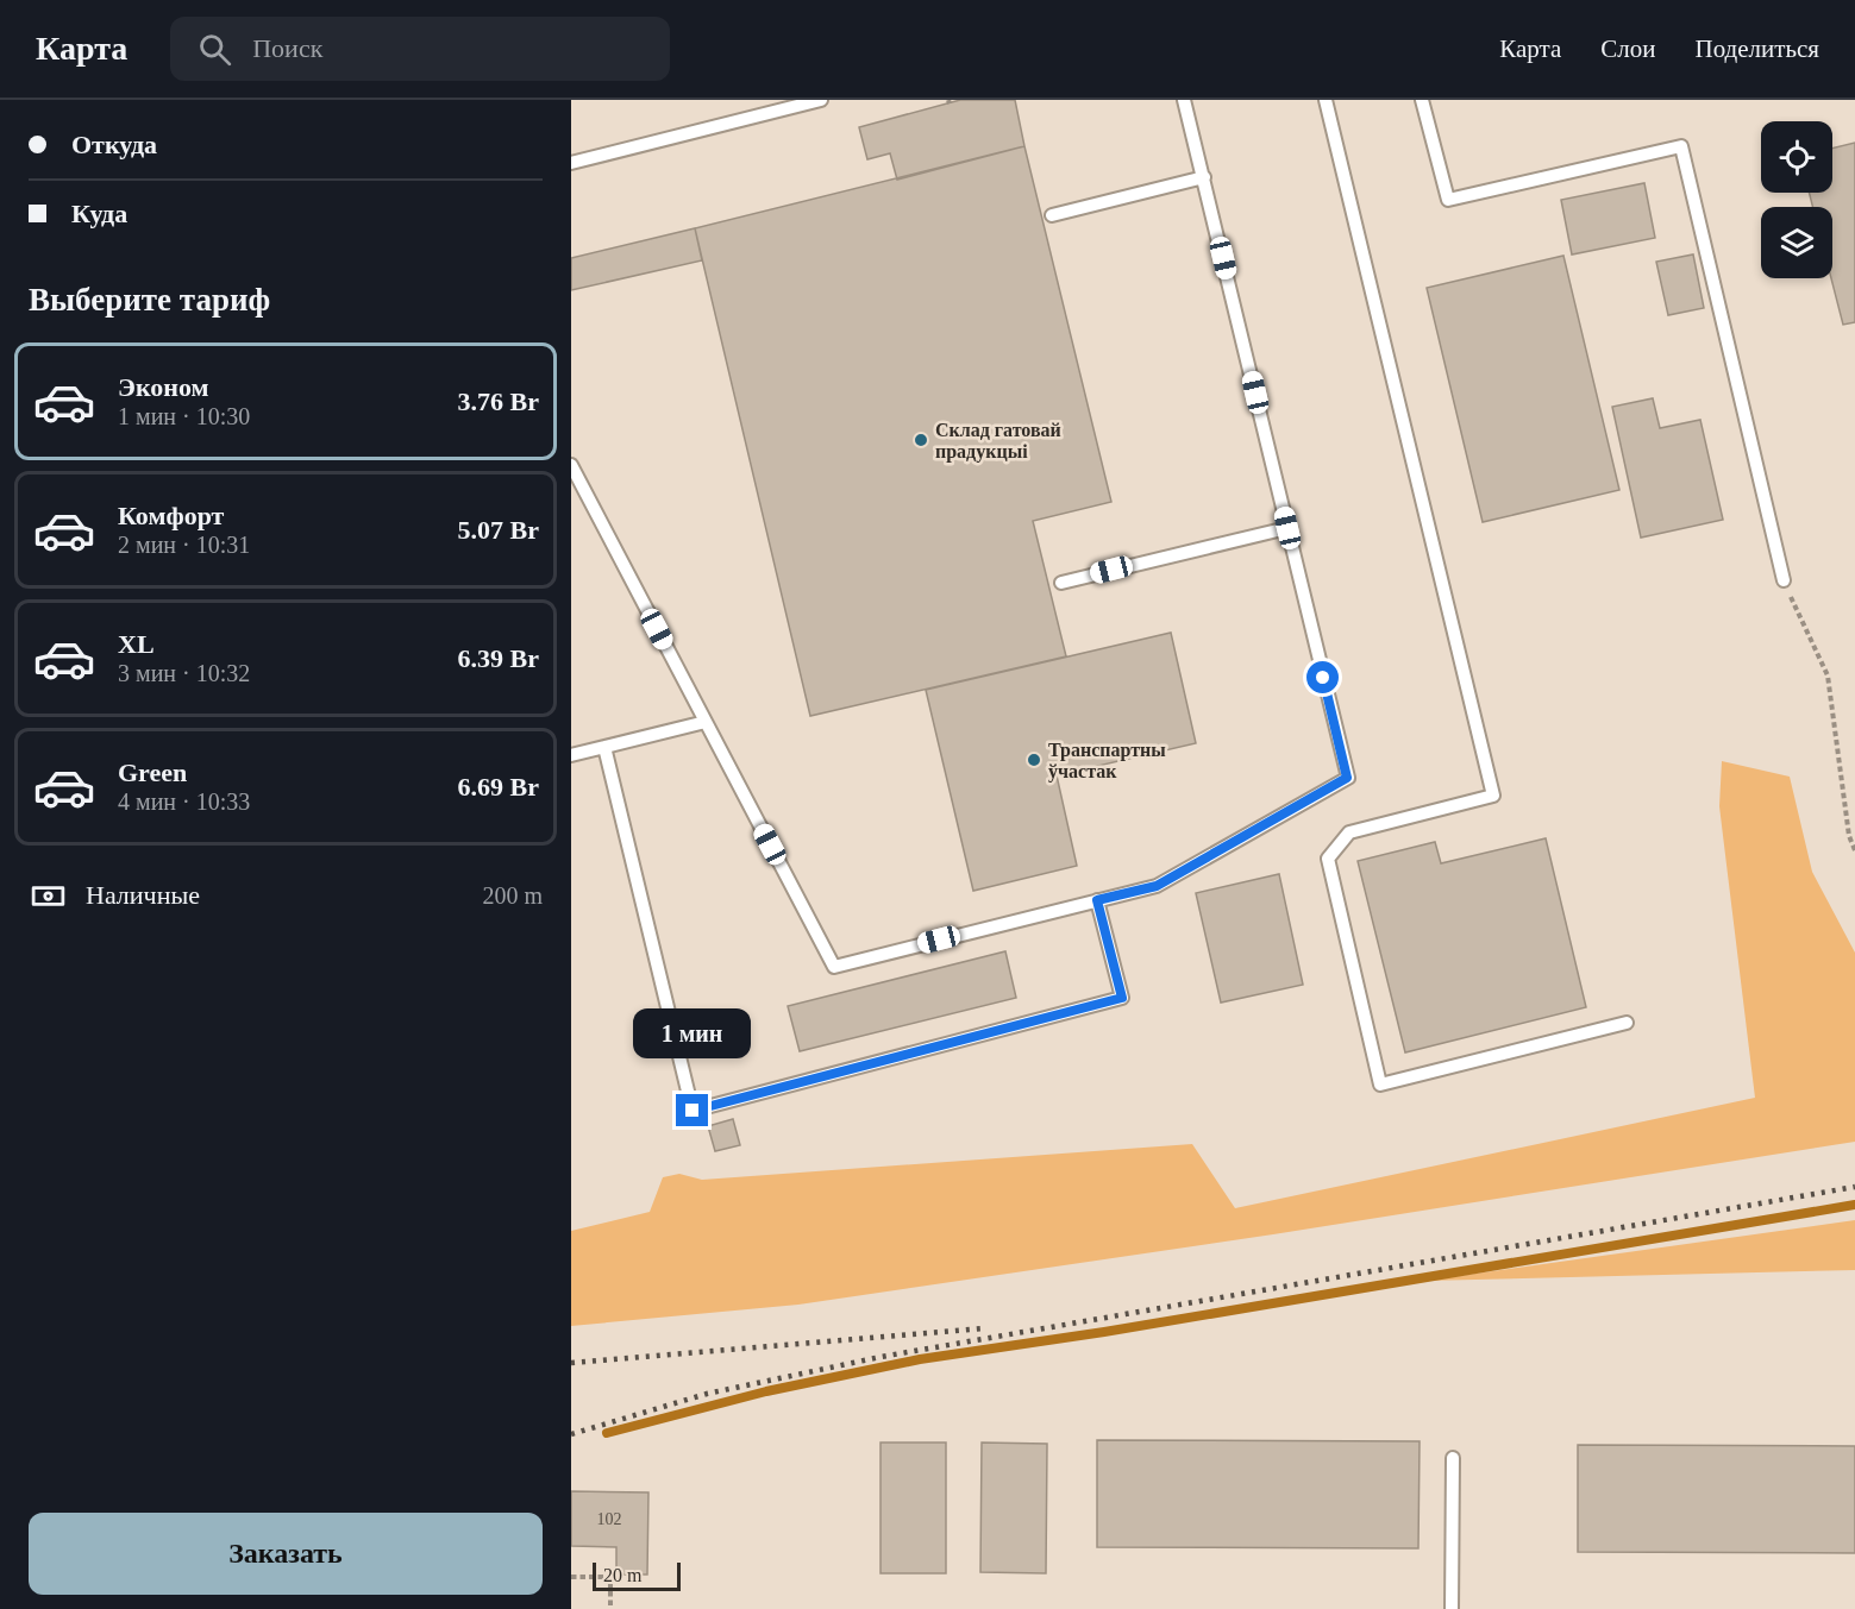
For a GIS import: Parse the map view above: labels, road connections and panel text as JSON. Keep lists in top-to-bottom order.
{
  "places": ["Склад гатовай прадукцыі", "Транспартны ўчастак"],
  "house_numbers": ["102"],
  "scale_bar": "20 m",
  "page": {
    "header": "Карта",
    "search": "Поиск",
    "nav": ["Карта", "Слои", "Поделиться"],
    "banner": ["Откуда", "Куда"],
    "heading": "Выберите тариф",
    "list": [
      {
        "name": "Эконом",
        "note": "1 мин · 10:30",
        "value": "3.76 Br"
      },
      {
        "name": "Комфорт",
        "note": "2 мин · 10:31",
        "value": "5.07 Br"
      },
      {
        "name": "XL",
        "note": "3 мин · 10:32",
        "value": "6.39 Br"
      },
      {
        "name": "Green",
        "note": "4 мин · 10:33",
        "value": "6.69 Br"
      }
    ],
    "pay": ["Наличные", "200 m"],
    "bubble": "1 мин",
    "buttons": "Заказать",
    "scale": "20 m"
  }
}
